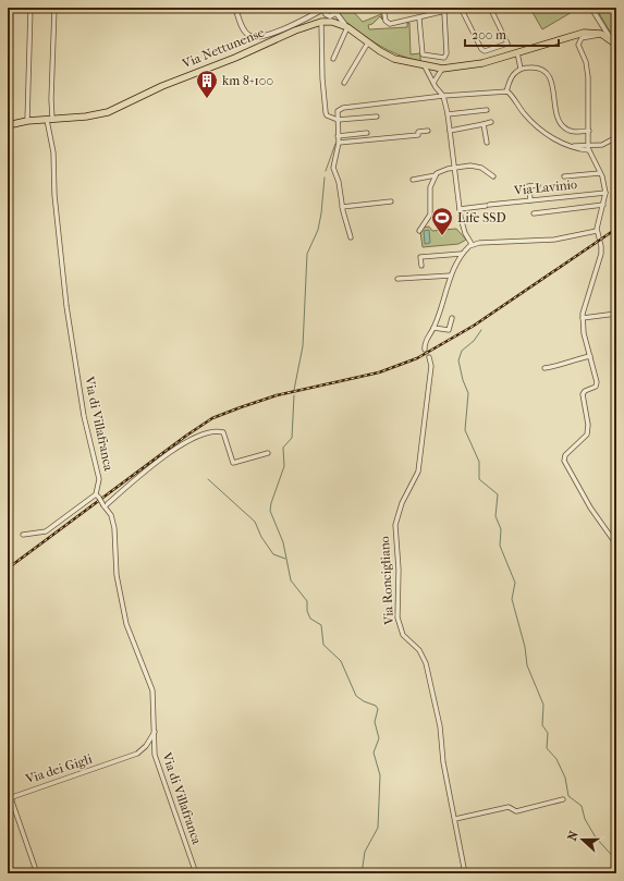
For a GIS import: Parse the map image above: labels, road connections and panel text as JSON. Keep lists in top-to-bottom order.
{
  "streets": {
    "main road": ["Via Nettunense"],
    "street": [
      "Via Lavinio",
      "Via di Villafranca",
      "Via Roncigliano",
      "Via dei Gigli"
    ]
  },
  "crossings": [
    ["Via Nettunense", "Via di Villafranca"],
    ["Via di Villafranca", "Via dei Gigli"]
  ],
  "places": {
    "building": ["km 8+100"],
    "sports": ["Life SSD"]
  },
  "scale_bar": "200 m",
  "north": "left"
}
